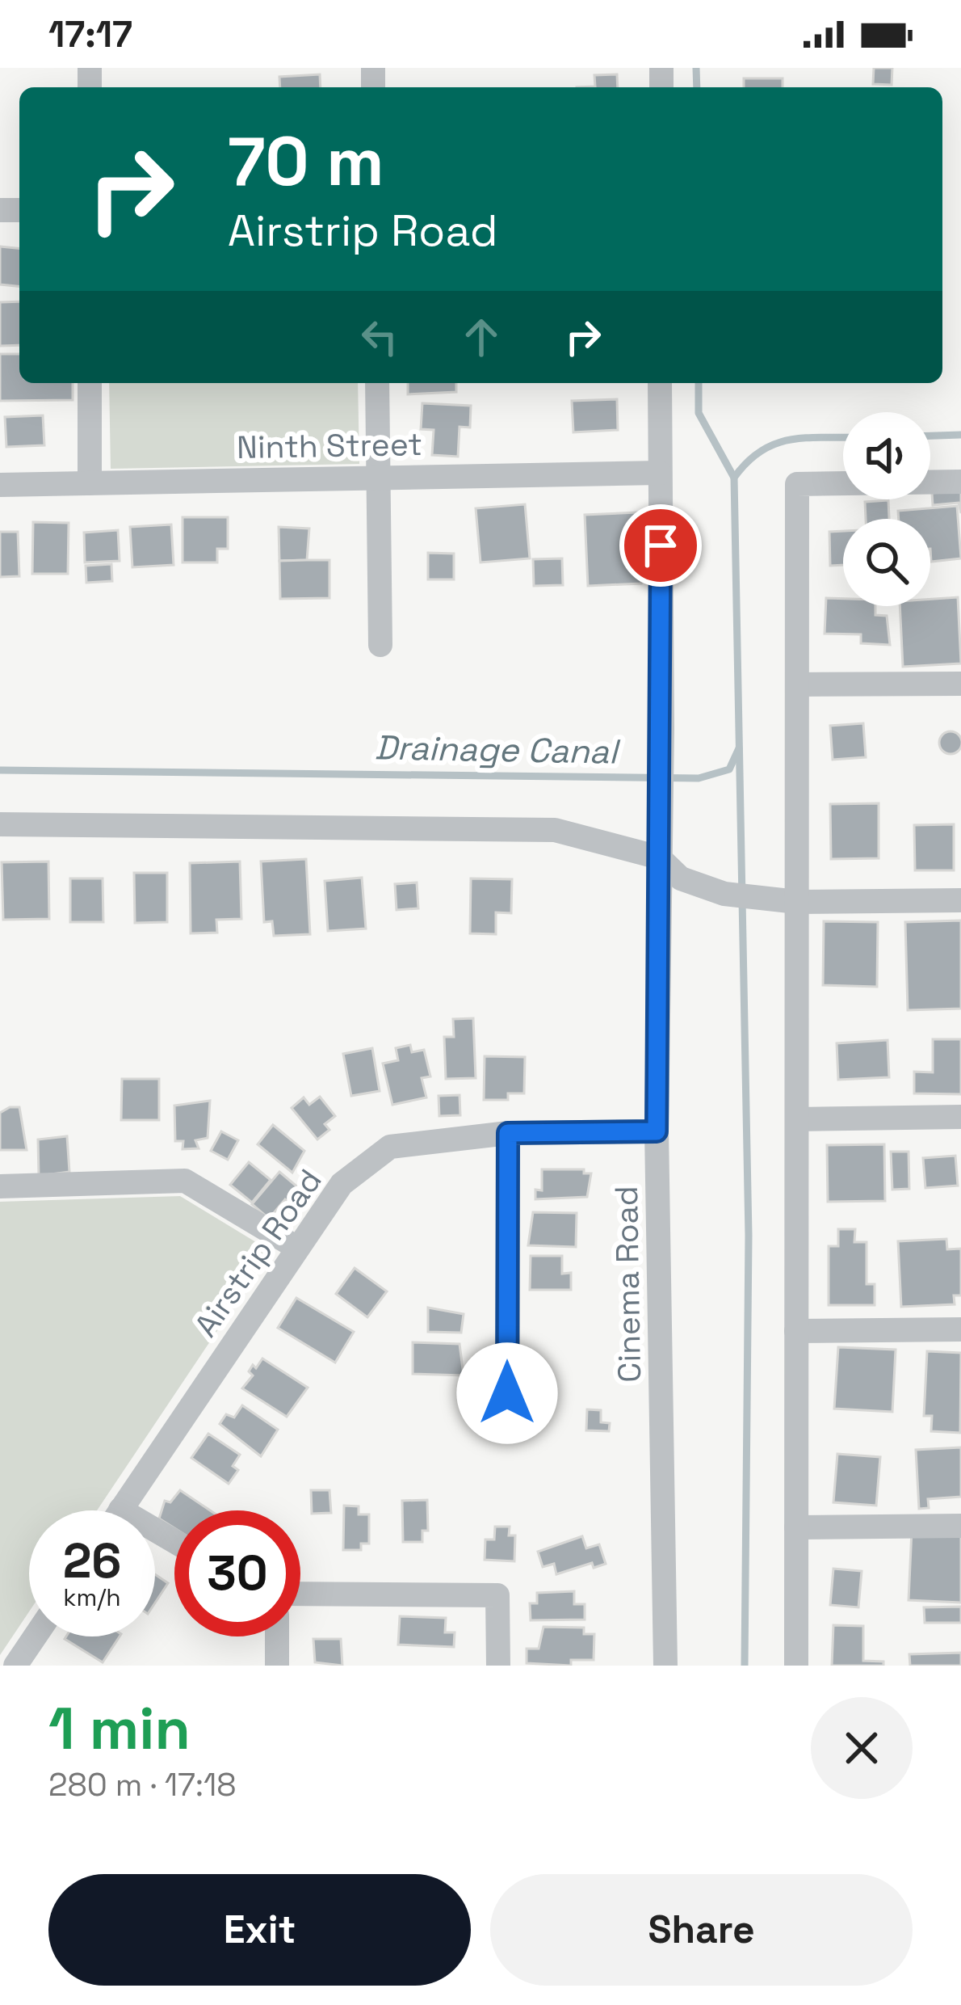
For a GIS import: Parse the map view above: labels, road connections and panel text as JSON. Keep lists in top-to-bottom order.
{
  "streets": {
    "street": ["Ninth Street", "Airstrip Road", "Cinema Road"]
  },
  "crossings": [
    ["Ninth Street", "Cinema Road"],
    ["Airstrip Road", "Cinema Road"]
  ],
  "water": ["Drainage Canal"],
  "page": {
    "status": "17:17",
    "turn": ["70 m", "Airstrip Road"],
    "speed": "26 km/h",
    "limit": "30",
    "heading": ["1 min", "280 m · 17:18"],
    "buttons": ["Exit", "Share"]
  }
}
